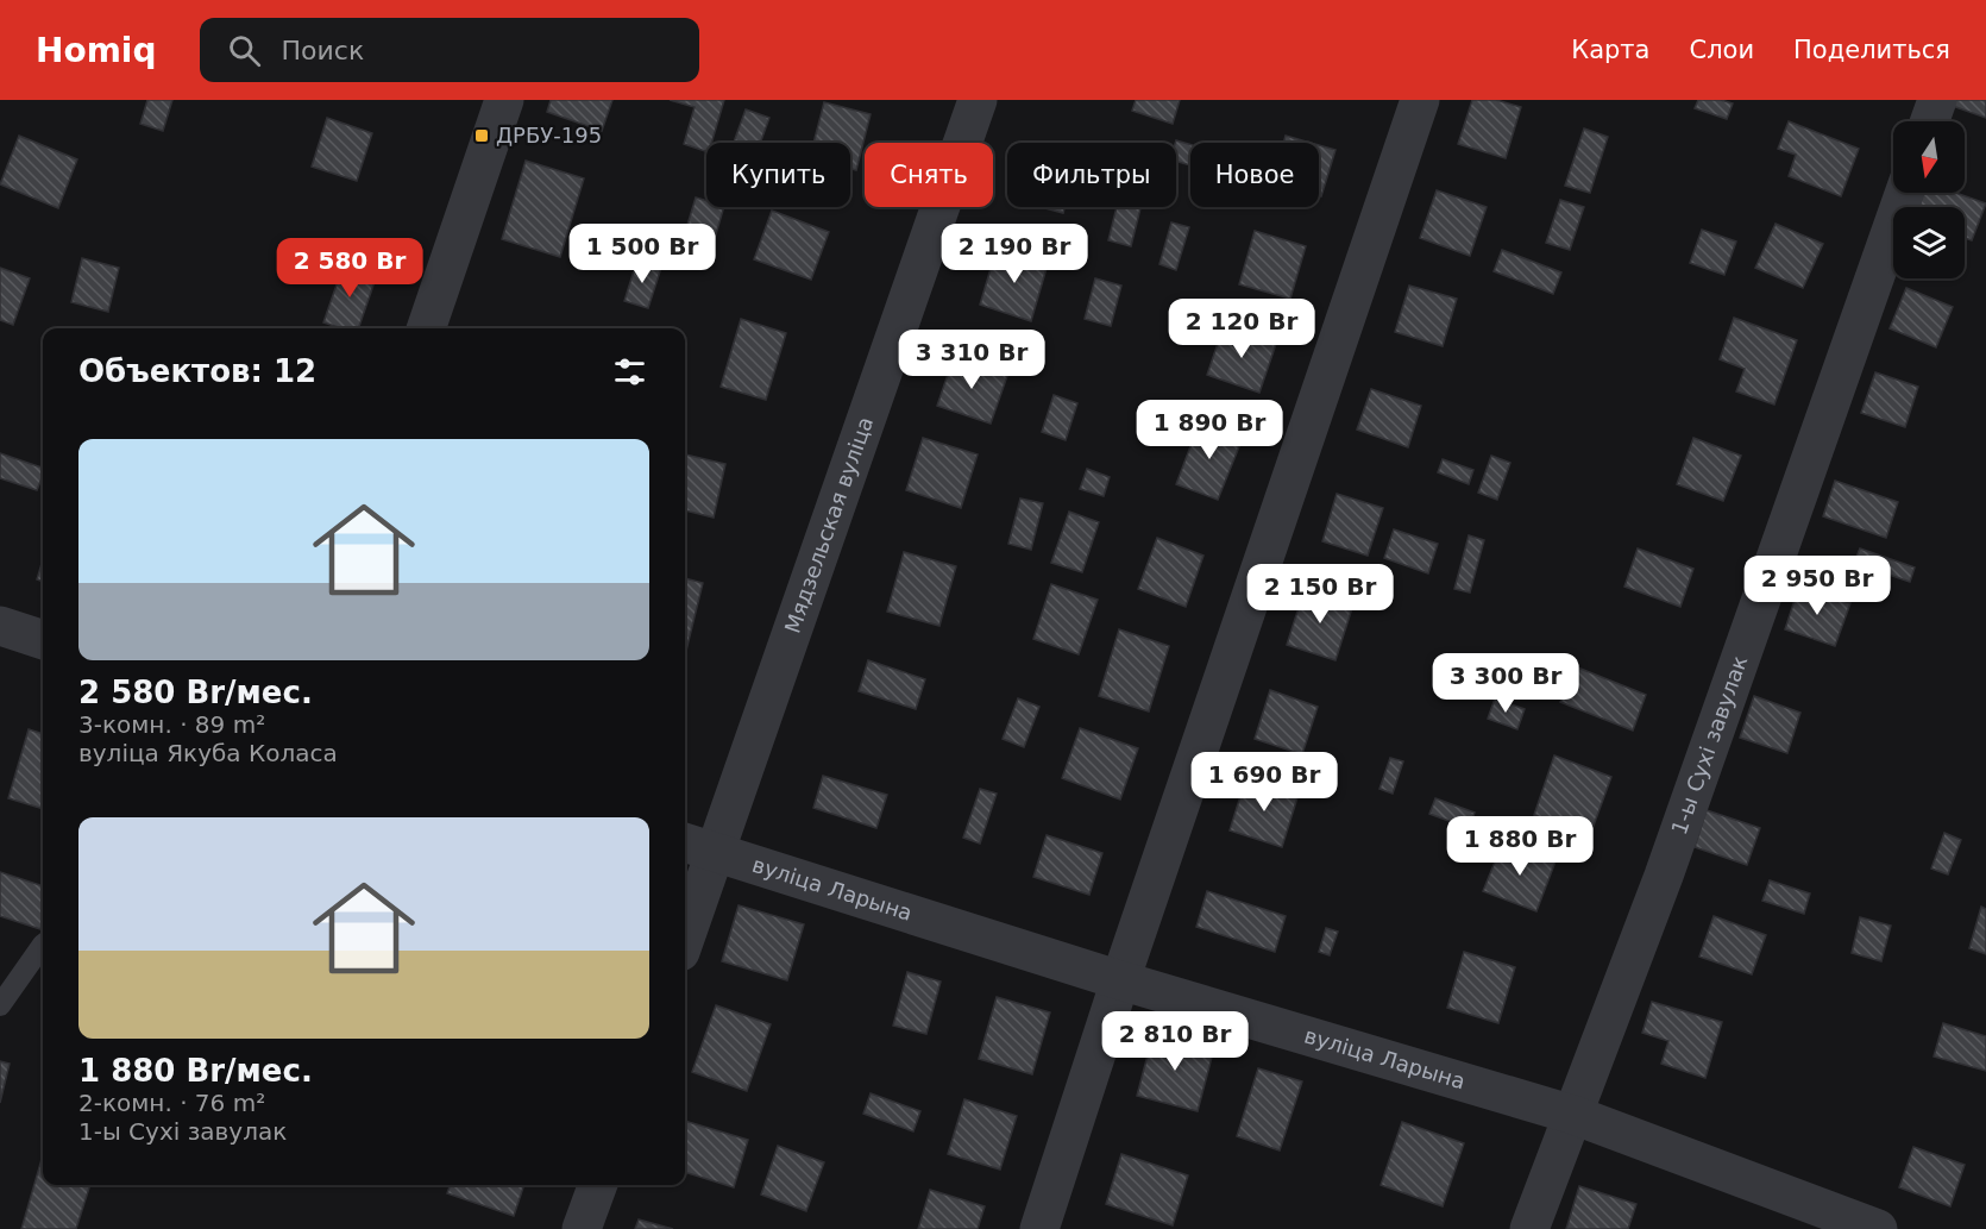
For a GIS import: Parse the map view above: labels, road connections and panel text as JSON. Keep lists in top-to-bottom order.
{
  "streets": {
    "street": ["Мядзельская вуліца", "1-ы Сухі завулак", "вуліца Ларына"]
  },
  "crossings": [
    ["Мядзельская вуліца", "вуліца Ларына"],
    ["1-ы Сухі завулак", "вуліца Ларына"]
  ],
  "places": {
    "transit": ["ДРБУ-195"]
  },
  "north": "bottom",
  "page": {
    "header": "Homiq",
    "search": "Поиск",
    "nav": ["Карта", "Слои", "Поделиться"],
    "chip": [
      "Купить",
      "Снять",
      "Фильтры",
      "Новое"
    ],
    "price": [
      "1 500 Br",
      "2 190 Br",
      "2 580 Br",
      "2 120 Br",
      "3 310 Br",
      "1 890 Br",
      "2 950 Br",
      "2 150 Br",
      "3 300 Br",
      "1 690 Br",
      "1 880 Br",
      "2 810 Br"
    ],
    "heading": "Объектов: 12",
    "list": [
      {
        "name": "2 580 Br/мес.",
        "note": "3-комн. · 89 m² · вуліца Якуба Коласа"
      },
      {
        "name": "1 880 Br/мес.",
        "note": "2-комн. · 76 m² · 1-ы Сухі завулак"
      }
    ]
  }
}
